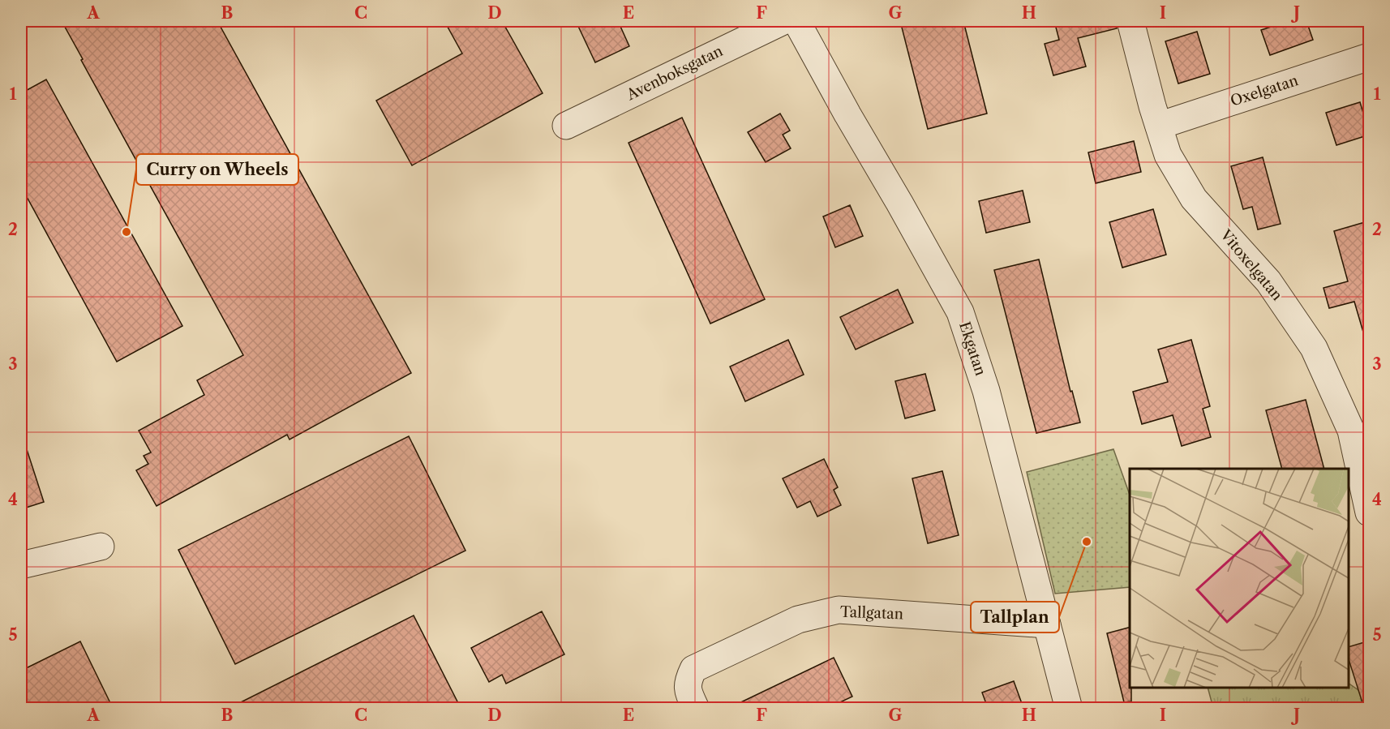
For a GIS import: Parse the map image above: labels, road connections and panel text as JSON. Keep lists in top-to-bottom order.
{
  "streets": {
    "street": [
      "Avenboksgatan",
      "Oxelgatan",
      "Vitoxelgatan",
      "Ekgatan",
      "Tallgatan"
    ]
  },
  "crossings": [
    ["Oxelgatan", "Vitoxelgatan"],
    ["Ekgatan", "Tallgatan"]
  ],
  "places": ["Curry on Wheels", "Tallplan"],
  "grid": {
    "columns": [
      "A",
      "B",
      "C",
      "D",
      "E",
      "F",
      "G",
      "H",
      "I",
      "J"
    ],
    "rows": [
      "1",
      "2",
      "3",
      "4",
      "5"
    ]
  }
}
